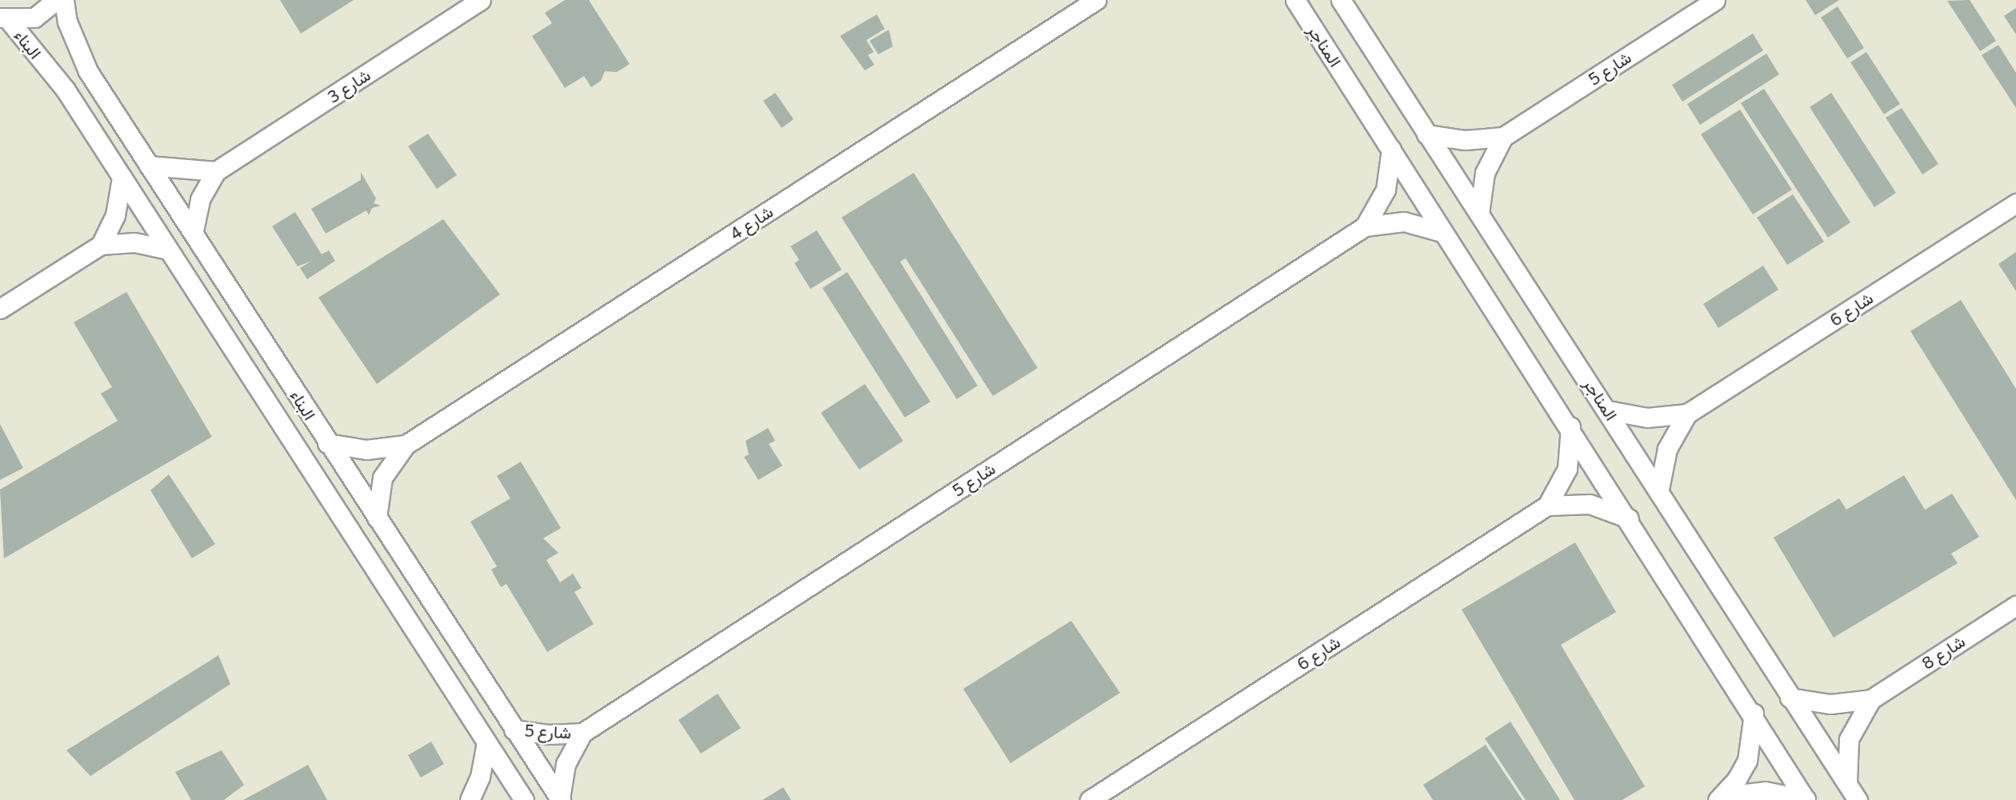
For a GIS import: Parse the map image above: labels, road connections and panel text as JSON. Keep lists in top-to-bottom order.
{
  "streets": {
    "street": [
      "البناء",
      "المناجر",
      "شارع 5",
      "شارع 3",
      "شارع 4",
      "شارع 6",
      "شارع 8"
    ]
  },
  "crossings": [
    ["البناء", "شارع 5"],
    ["البناء", "شارع 3"],
    ["البناء", "شارع 4"],
    ["المناجر", "شارع 5"],
    ["المناجر", "شارع 6"],
    ["المناجر", "شارع 8"]
  ]
}
